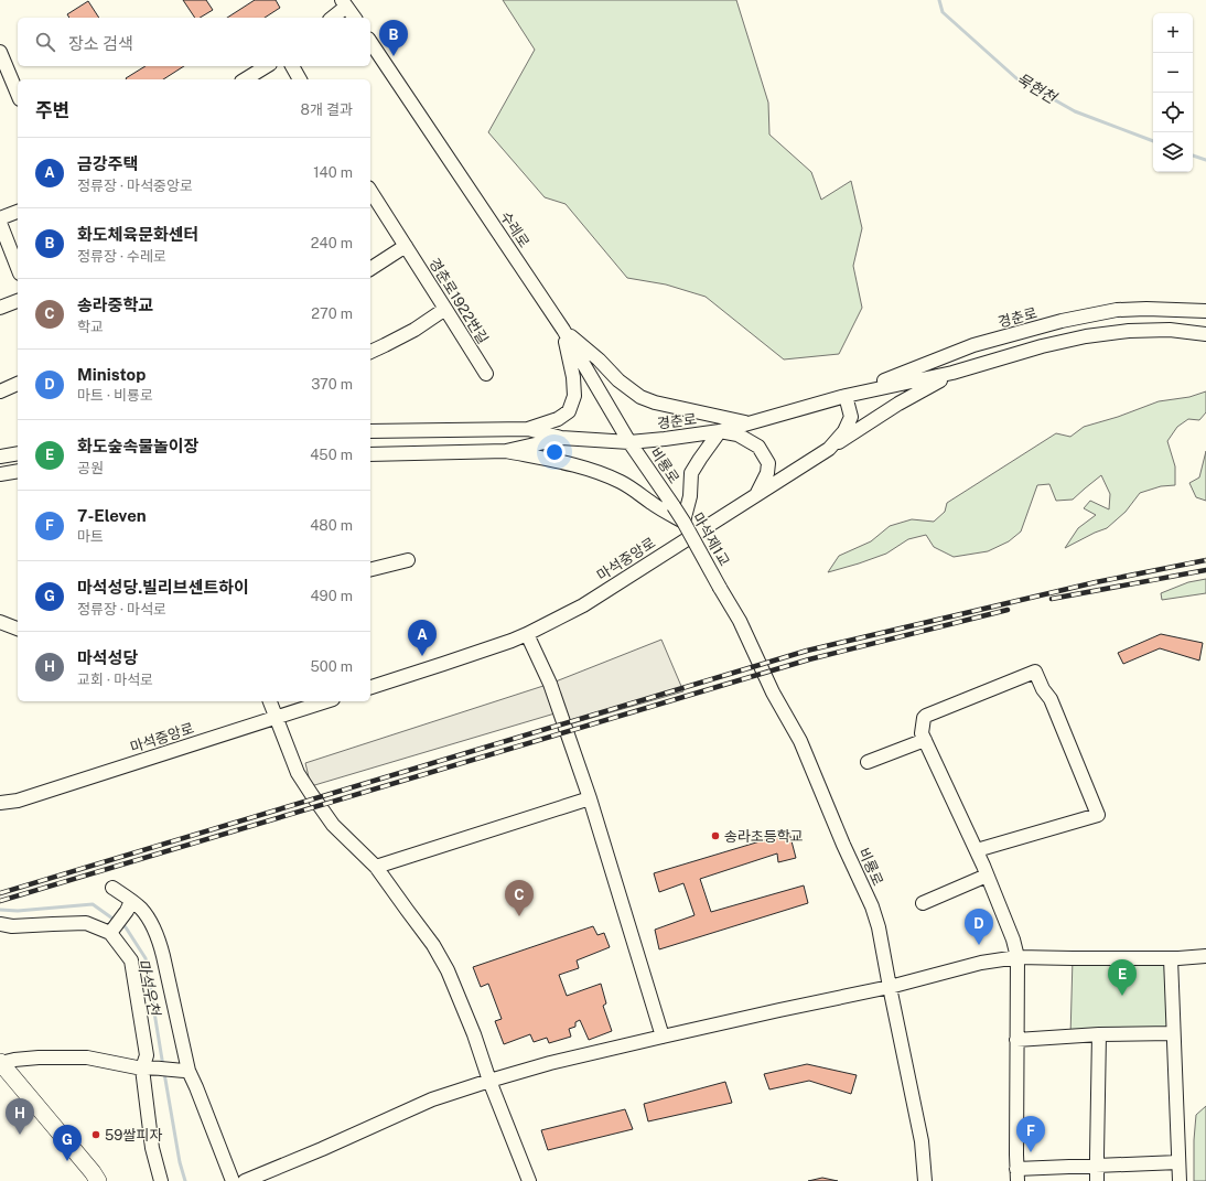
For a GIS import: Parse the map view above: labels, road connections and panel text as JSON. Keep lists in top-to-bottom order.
{
  "streets": {
    "street": [
      "수레로",
      "경춘로1922번길",
      "경춘로",
      "비룡로",
      "마석제1교",
      "마석중앙로"
    ]
  },
  "crossings": [
    ["수레로", "경춘로"],
    ["수레로", "비룡로"],
    ["경춘로", "비룡로"],
    ["경춘로", "마석중앙로"],
    ["비룡로", "마석제1교"]
  ],
  "water": ["묵현천", "마석우천"],
  "places": ["송라초등학교", "59쌀피자"],
  "page": {
    "map_buttons": ["+", "−"],
    "search": "장소 검색",
    "pins": [
      "B",
      "A",
      "C",
      "D",
      "E",
      "H",
      "F",
      "G"
    ],
    "heading": ["주변", "8개 결과"],
    "list": [
      {
        "mark": "A",
        "name": "금강주택",
        "note": "정류장 · 마석중앙로",
        "value": "140 m"
      },
      {
        "mark": "B",
        "name": "화도체육문화센터",
        "note": "정류장 · 수레로",
        "value": "240 m"
      },
      {
        "mark": "C",
        "name": "송라중학교",
        "note": "학교",
        "value": "270 m"
      },
      {
        "mark": "D",
        "name": "Ministop",
        "note": "마트 · 비룡로",
        "value": "370 m"
      },
      {
        "mark": "E",
        "name": "화도숲속물놀이장",
        "note": "공원",
        "value": "450 m"
      },
      {
        "mark": "F",
        "name": "7-Eleven",
        "note": "마트",
        "value": "480 m"
      },
      {
        "mark": "G",
        "name": "마석성당.빌리브센트하이",
        "note": "정류장 · 마석로",
        "value": "490 m"
      },
      {
        "mark": "H",
        "name": "마석성당",
        "note": "교회 · 마석로",
        "value": "500 m"
      }
    ]
  }
}
